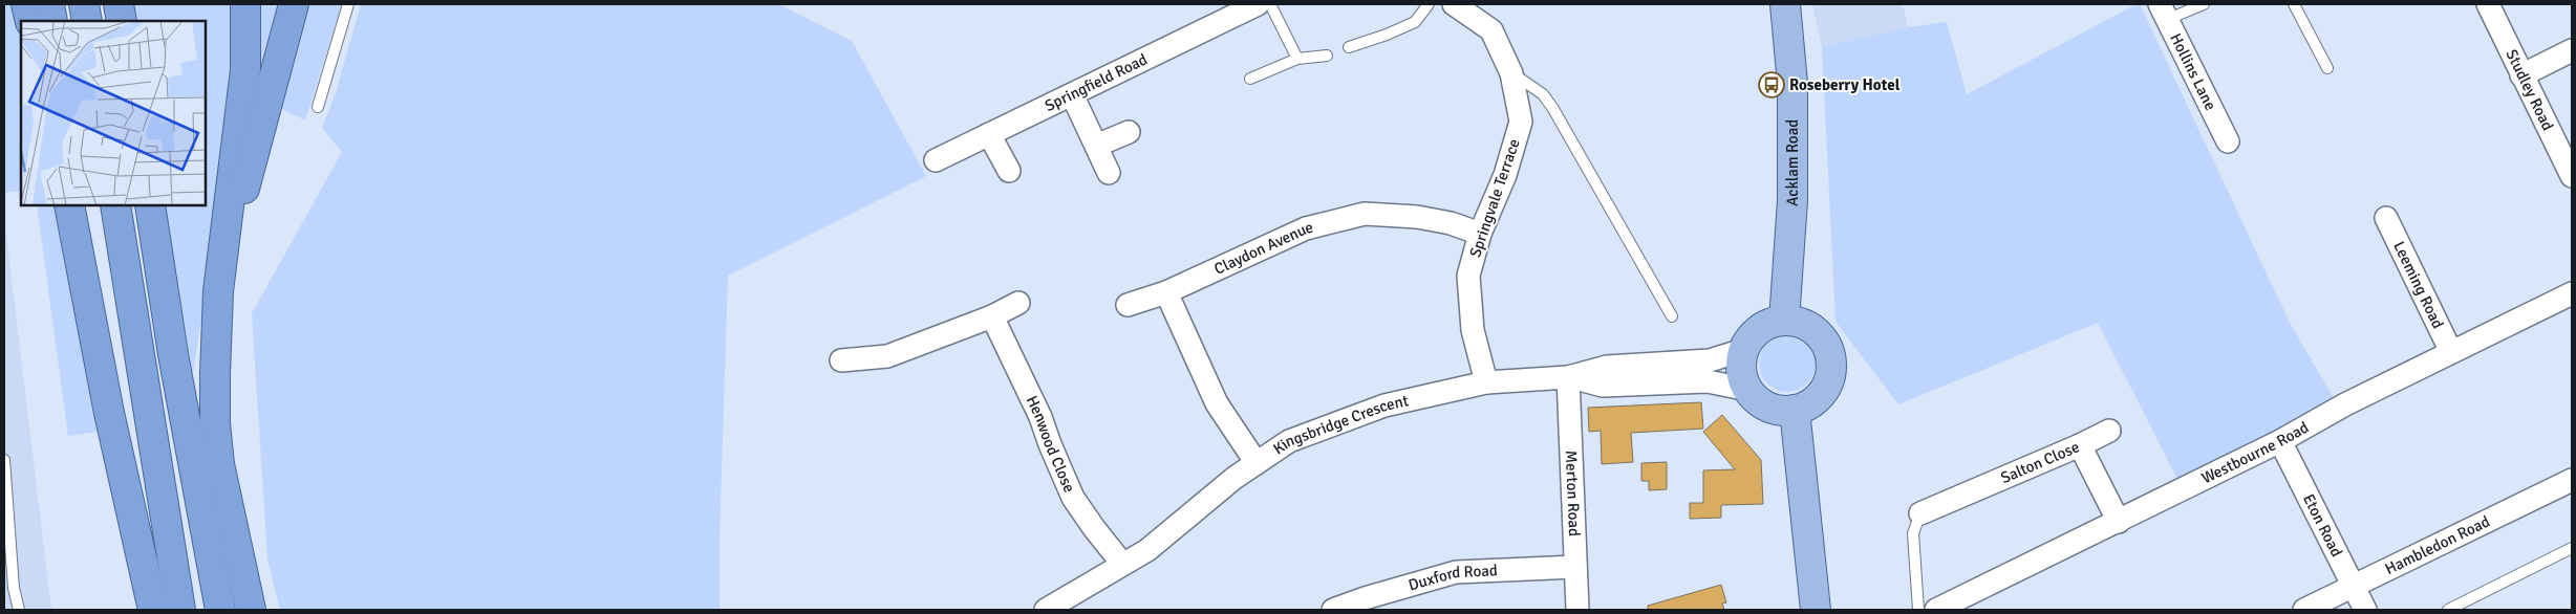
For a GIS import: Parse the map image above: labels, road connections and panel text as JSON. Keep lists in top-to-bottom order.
{
  "streets": {
    "main road": ["Acklam Road"],
    "street": [
      "Hollins Lane",
      "Springfield Road",
      "Studley Road",
      "Springvale Terrace",
      "Claydon Avenue",
      "Leeming Road",
      "Kingsbridge Crescent",
      "Henwood Close",
      "Westbourne Road",
      "Salton Close",
      "Merton Road",
      "Eton Road",
      "Hambledon Road",
      "Duxford Road"
    ]
  },
  "crossings": [
    ["Acklam Road", "Kingsbridge Crescent"],
    ["Springvale Terrace", "Claydon Avenue"],
    ["Springvale Terrace", "Kingsbridge Crescent"],
    ["Leeming Road", "Westbourne Road"],
    ["Kingsbridge Crescent", "Henwood Close"],
    ["Kingsbridge Crescent", "Merton Road"],
    ["Westbourne Road", "Salton Close"],
    ["Westbourne Road", "Eton Road"],
    ["Merton Road", "Duxford Road"],
    ["Eton Road", "Hambledon Road"]
  ],
  "places": {
    "bus stop": ["Roseberry Hotel"]
  }
}
